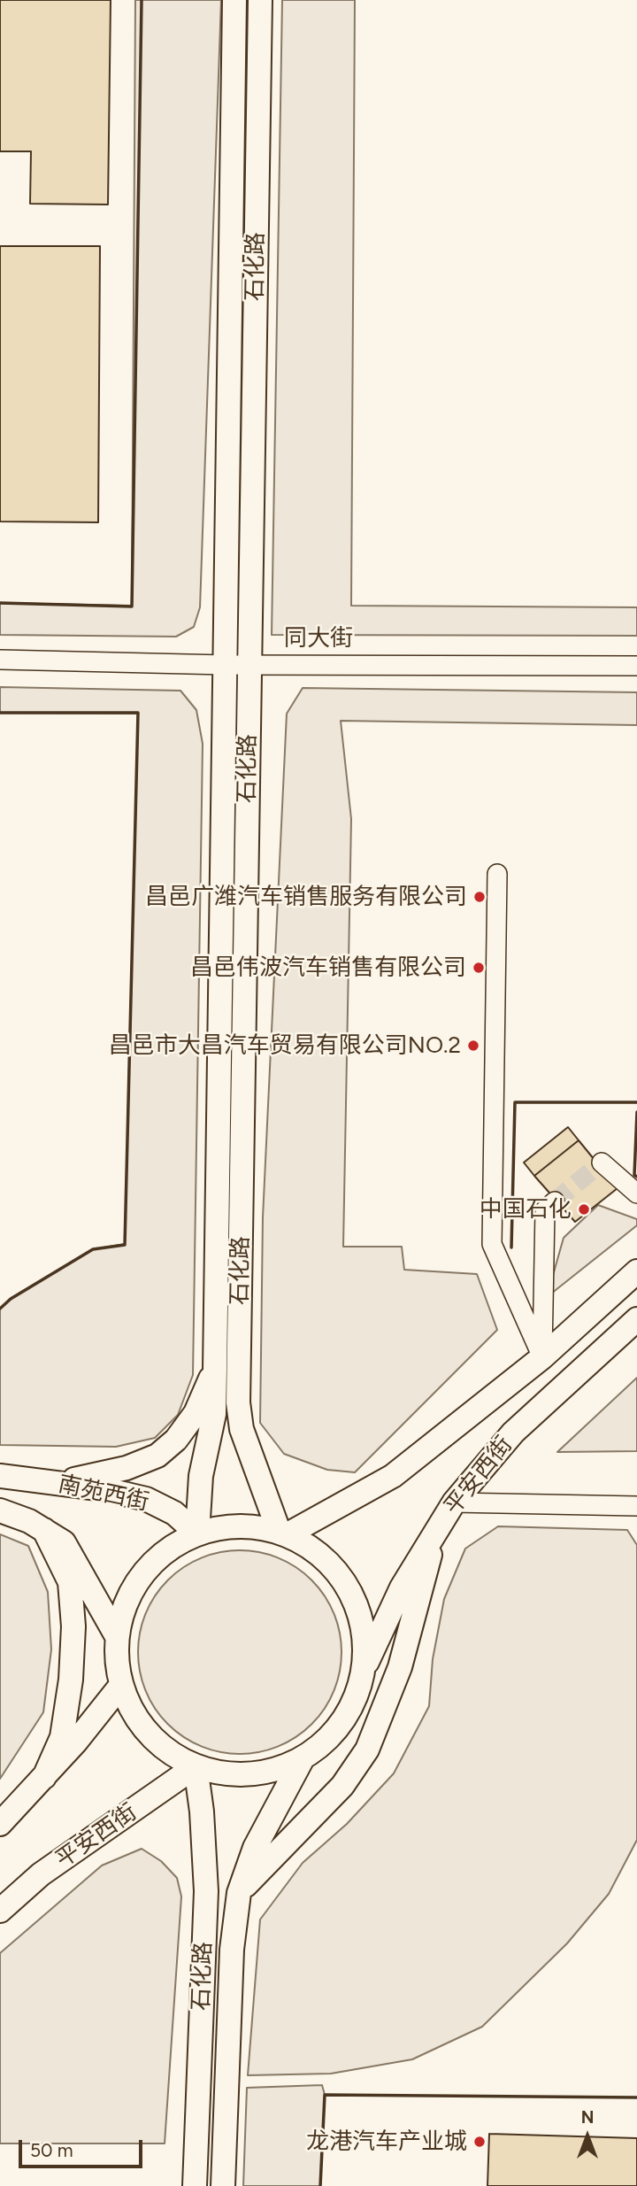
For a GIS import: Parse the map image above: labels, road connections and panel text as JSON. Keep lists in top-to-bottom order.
{
  "streets": {
    "main road": ["石化路", "平安西街", "南苑西街"],
    "street": ["同大街"]
  },
  "crossings": [
    ["石化路", "同大街"],
    ["石化路", "平安西街"],
    ["石化路", "南苑西街"]
  ],
  "places": [
    "昌邑广潍汽车销售服务有限公司",
    "昌邑伟波汽车销售有限公司",
    "昌邑市大昌汽车贸易有限公司NO.2",
    "中国石化",
    "龙港汽车产业城"
  ],
  "scale_bar": "50 m",
  "north": "top"
}
